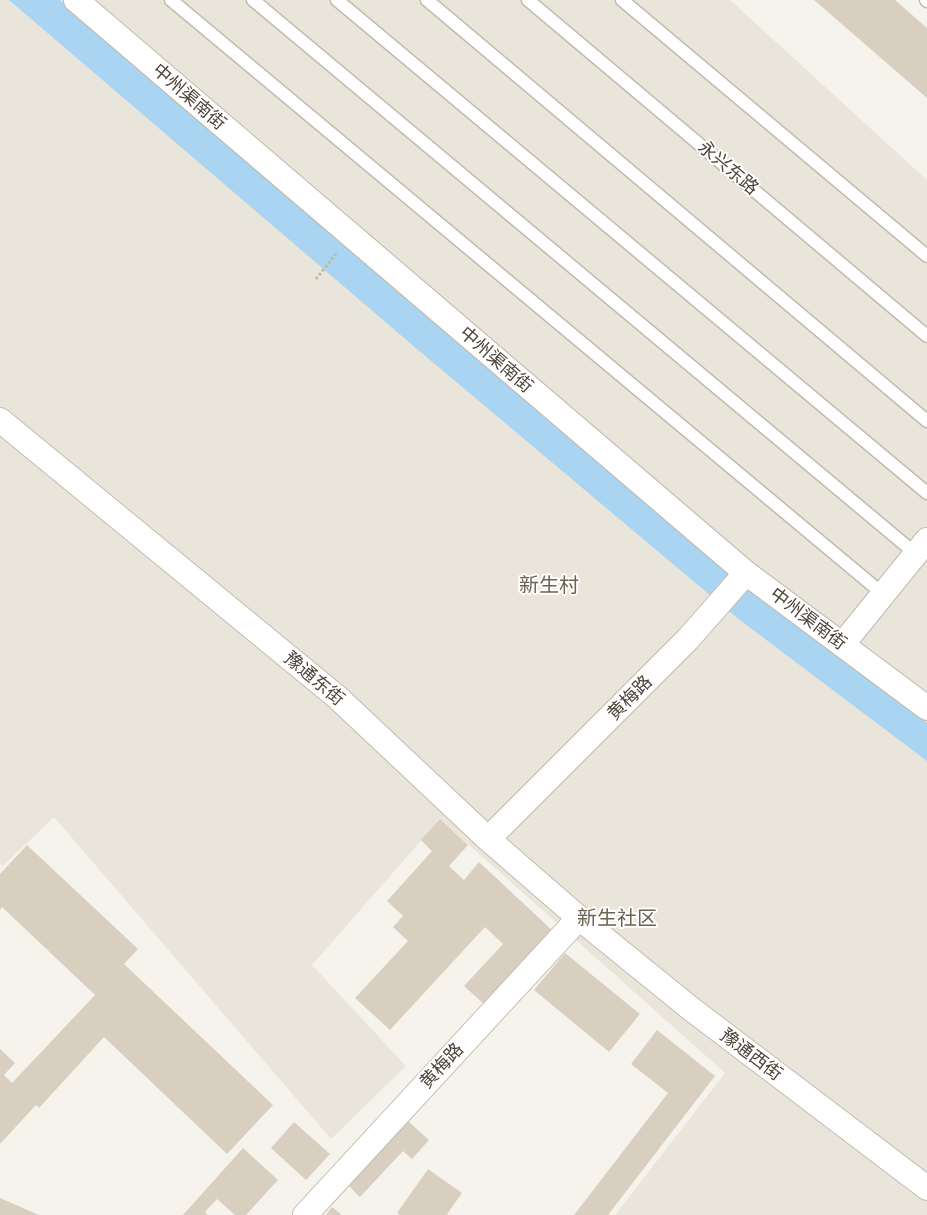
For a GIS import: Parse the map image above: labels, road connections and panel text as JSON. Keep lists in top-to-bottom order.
{
  "streets": {
    "street": [
      "中州渠南街",
      "豫通东街",
      "黄梅路",
      "豫通西街"
    ],
    "lane": ["永兴东路"]
  },
  "crossings": [
    ["中州渠南街", "黄梅路"],
    ["豫通东街", "黄梅路"],
    ["豫通东街", "豫通西街"],
    ["黄梅路", "豫通西街"]
  ],
  "districts": ["新生村", "新生社区"]
}
